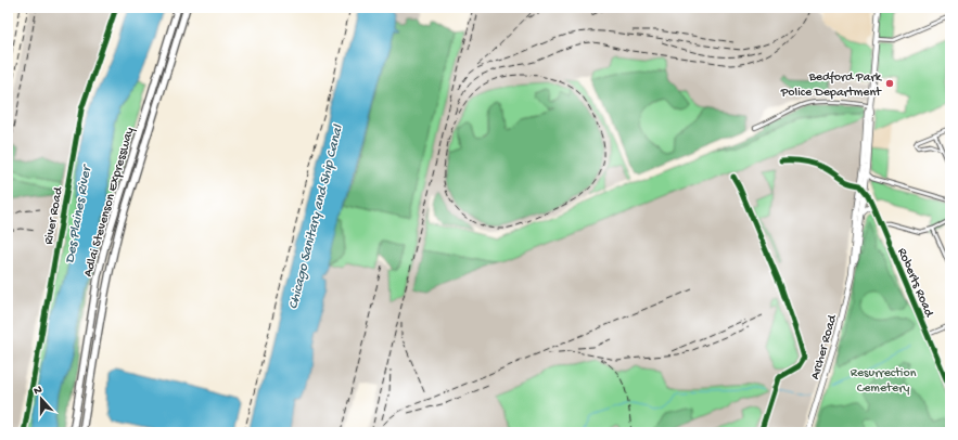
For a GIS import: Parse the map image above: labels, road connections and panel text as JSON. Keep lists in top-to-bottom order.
{
  "streets": {
    "highway": ["Adlai Stevenson Expressway"],
    "main road": ["Archer Road"],
    "street": ["River Road", "Roberts Road"]
  },
  "crossings": [
    ["Roberts Road", "Archer Road"]
  ],
  "water": ["Des Plaines River", "Chicago Sanitary and Ship Canal"],
  "parks": ["Resurrection Cemetery"],
  "places": ["Bedford Park Police Department"],
  "north": "top"
}
